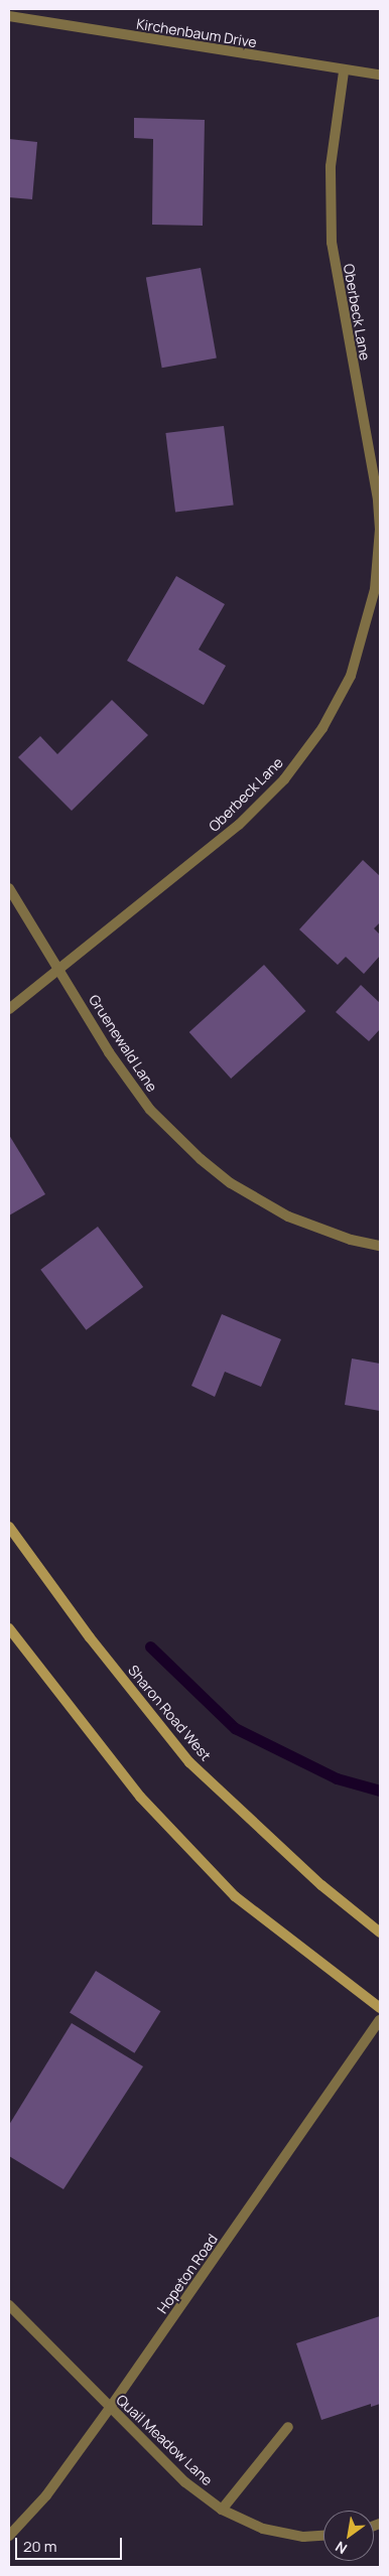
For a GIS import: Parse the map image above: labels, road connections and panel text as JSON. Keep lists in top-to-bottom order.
{
  "streets": {
    "main road": ["Sharon Road West"],
    "street": [
      "Kirchenbaum Drive",
      "Oberbeck Lane",
      "Gruenewald Lane",
      "Hopeton Road",
      "Quail Meadow Lane"
    ]
  },
  "crossings": [
    ["Kirchenbaum Drive", "Oberbeck Lane"],
    ["Oberbeck Lane", "Gruenewald Lane"],
    ["Hopeton Road", "Quail Meadow Lane"]
  ],
  "scale_bar": "20 m",
  "north": "bottom left"
}
